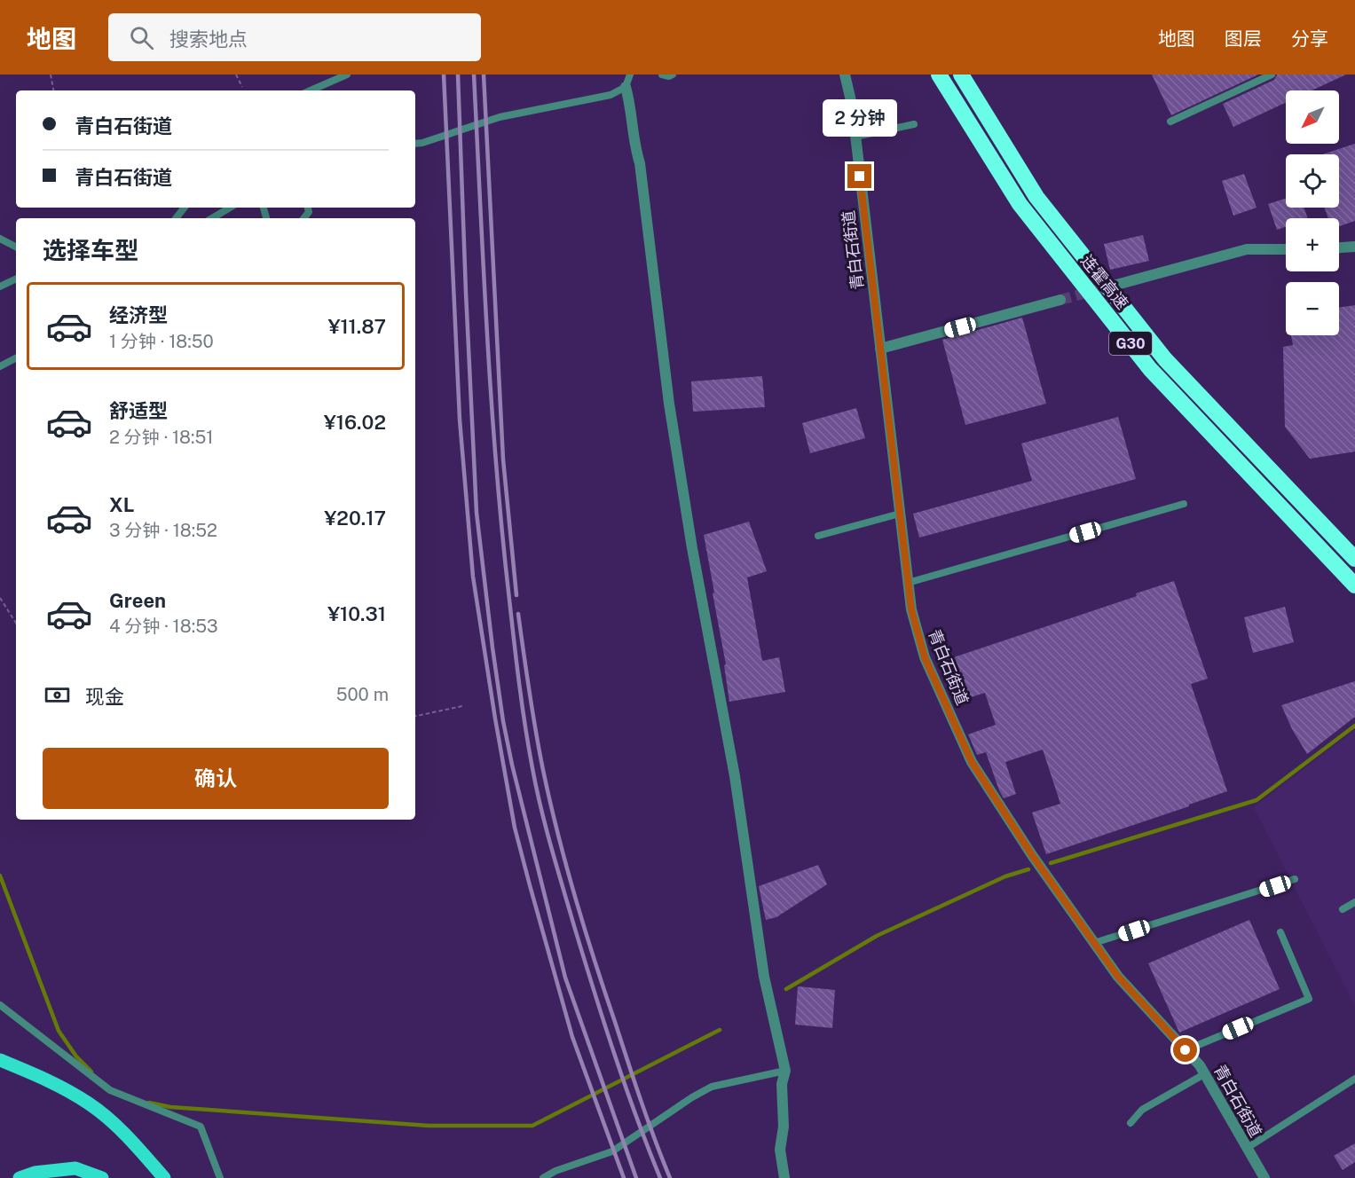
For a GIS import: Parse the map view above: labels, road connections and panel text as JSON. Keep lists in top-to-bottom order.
{
  "streets": {
    "highway": ["连霍高速", "G30"],
    "street": ["青白石街道"]
  },
  "north": "bottom left",
  "page": {
    "header": "地图",
    "search": "搜索地点",
    "nav": ["地图", "图层", "分享"],
    "map_buttons": ["+", "−"],
    "banner": ["青白石街道", "青白石街道"],
    "bubble": "2 分钟",
    "heading": "选择车型",
    "list": [
      {
        "name": "经济型",
        "note": "1 分钟 · 18:50",
        "value": "¥11.87"
      },
      {
        "name": "舒适型",
        "note": "2 分钟 · 18:51",
        "value": "¥16.02"
      },
      {
        "name": "XL",
        "note": "3 分钟 · 18:52",
        "value": "¥20.17"
      },
      {
        "name": "Green",
        "note": "4 分钟 · 18:53",
        "value": "¥10.31"
      }
    ],
    "pay": ["现金", "500 m"],
    "buttons": "确认"
  }
}
